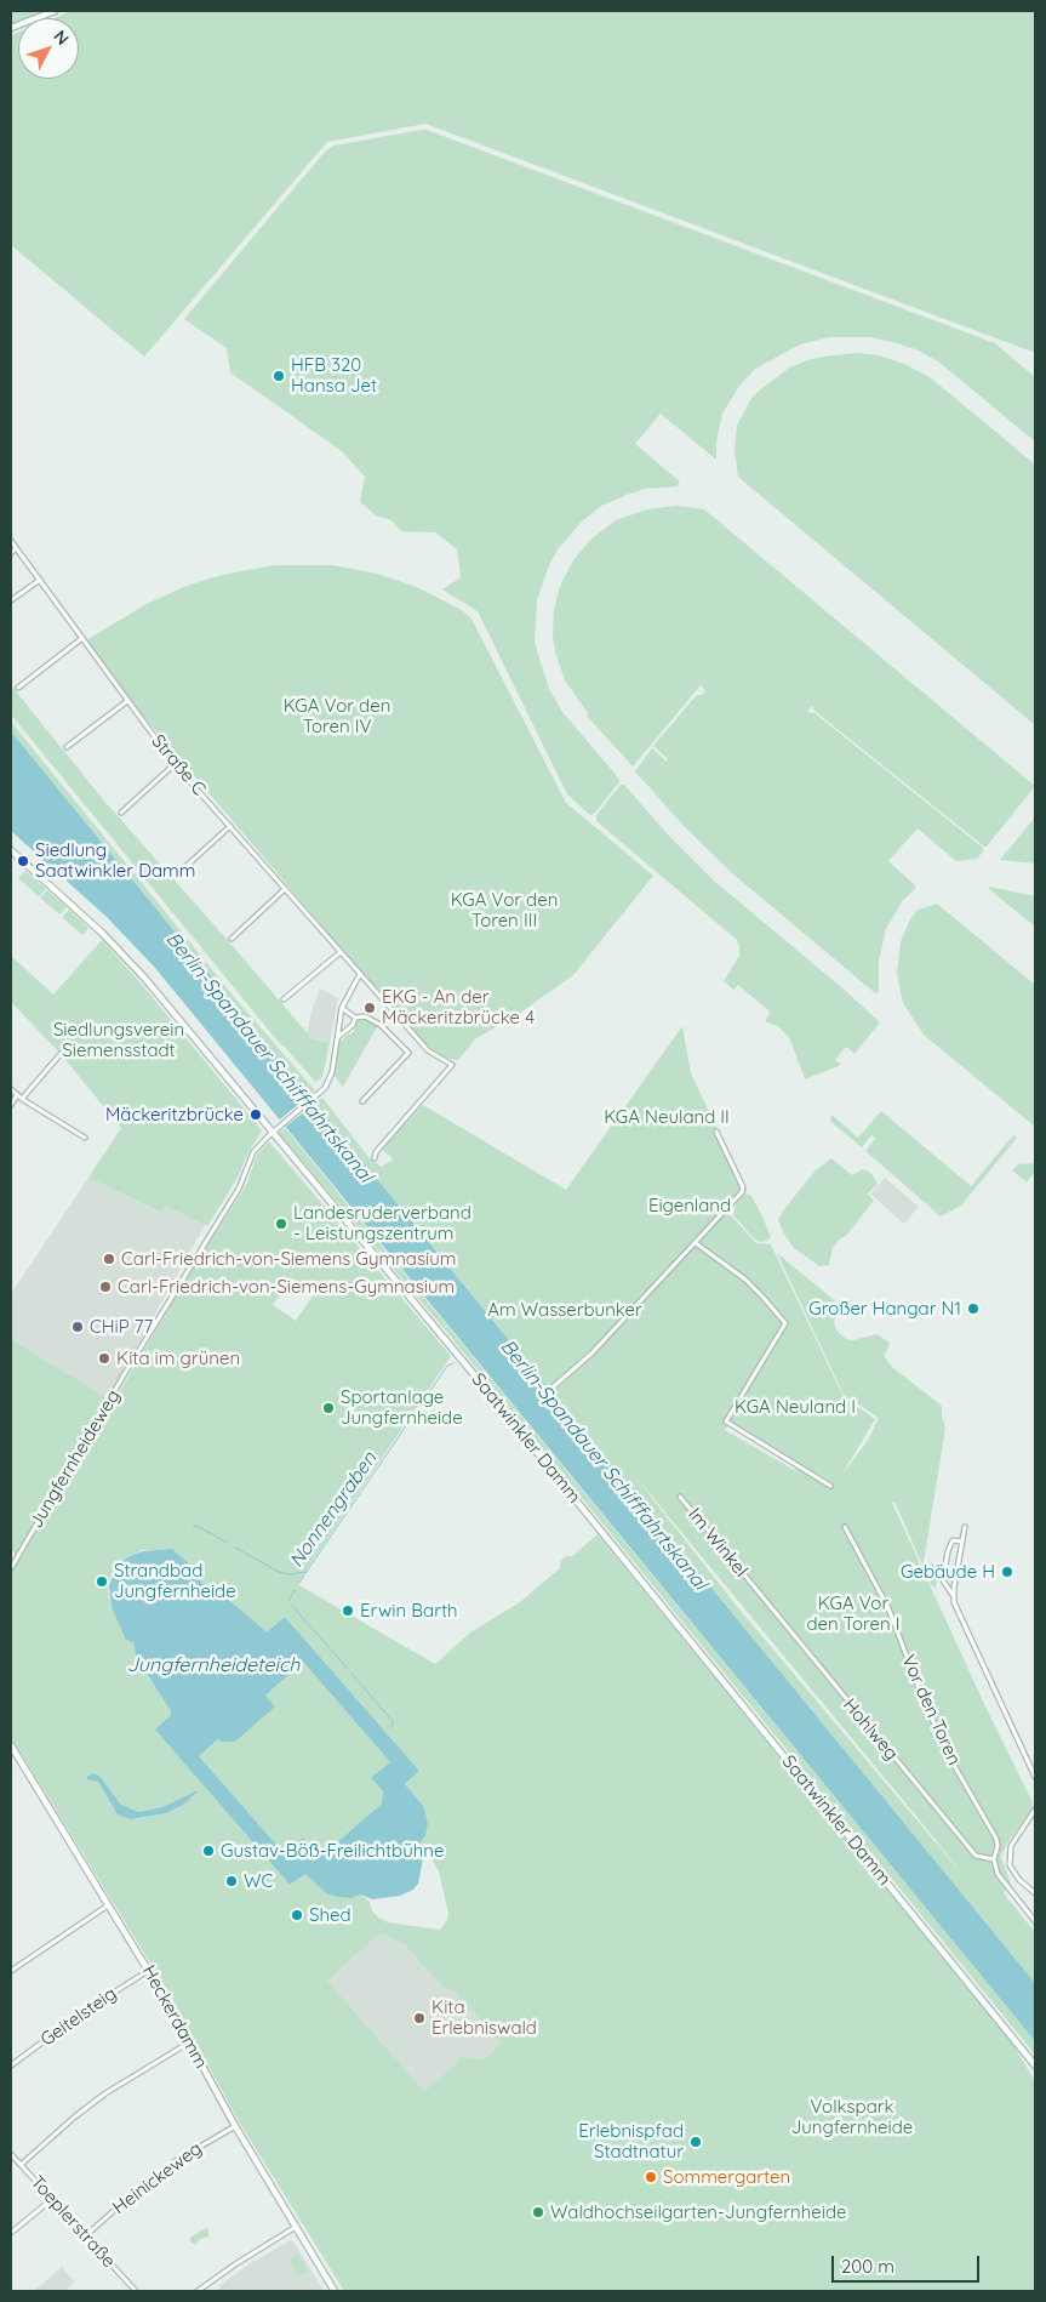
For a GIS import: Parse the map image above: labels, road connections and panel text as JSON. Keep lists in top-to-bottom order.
{
  "streets": {
    "main road": ["Saatwinkler Damm", "Heckerdamm"],
    "street": [
      "Straße C",
      "Jungfernheideweg",
      "Im Winkel",
      "Vor den Toren",
      "Hohlweg",
      "Geitelsteig",
      "Heinickeweg",
      "Toeplerstraße"
    ]
  },
  "crossings": [
    ["Saatwinkler Damm", "Jungfernheideweg"],
    ["Im Winkel", "Hohlweg"],
    ["Vor den Toren", "Hohlweg"],
    ["Geitelsteig", "Heckerdamm"],
    ["Heckerdamm", "Heinickeweg"],
    ["Heinickeweg", "Toeplerstraße"]
  ],
  "water": ["Berlin-Spandauer Schifffahrtskanal", "Nonnengraben", "Jungfernheideteich"],
  "parks": [
    "KGA Vor den Toren IV",
    "KGA Vor den Toren III",
    "Siedlungsverein Siemensstadt",
    "KGA Neuland II",
    "Eigenland",
    "Am Wasserbunker",
    "KGA Neuland I",
    "KGA Vor den Toren I",
    "Volkspark Jungfernheide"
  ],
  "places": [
    "HFB 320 Hansa Jet",
    "Siedlung Saatwinkler Damm",
    "EKG - An der Mäckeritzbrücke 4",
    "Mäckeritzbrücke",
    "Landesruderverband - Leistungszentrum",
    "Carl-Friedrich-von-Siemens Gymnasium",
    "Carl-Friedrich-von-Siemens-Gymnasium",
    "Großer Hangar N1",
    "CHiP 77",
    "Kita im grünen",
    "Sportanlage Jungfernheide",
    "Gebäude H",
    "Strandbad Jungfernheide",
    "Erwin Barth",
    "Gustav-Böß-Freilichtbühne",
    "WC",
    "Shed",
    "Kita Erlebniswald",
    "Erlebnispfad Stadtnatur",
    "Sommergarten",
    "Waldhochseilgarten-Jungfernheide"
  ],
  "scale_bar": "200 m",
  "north": "top right"
}
